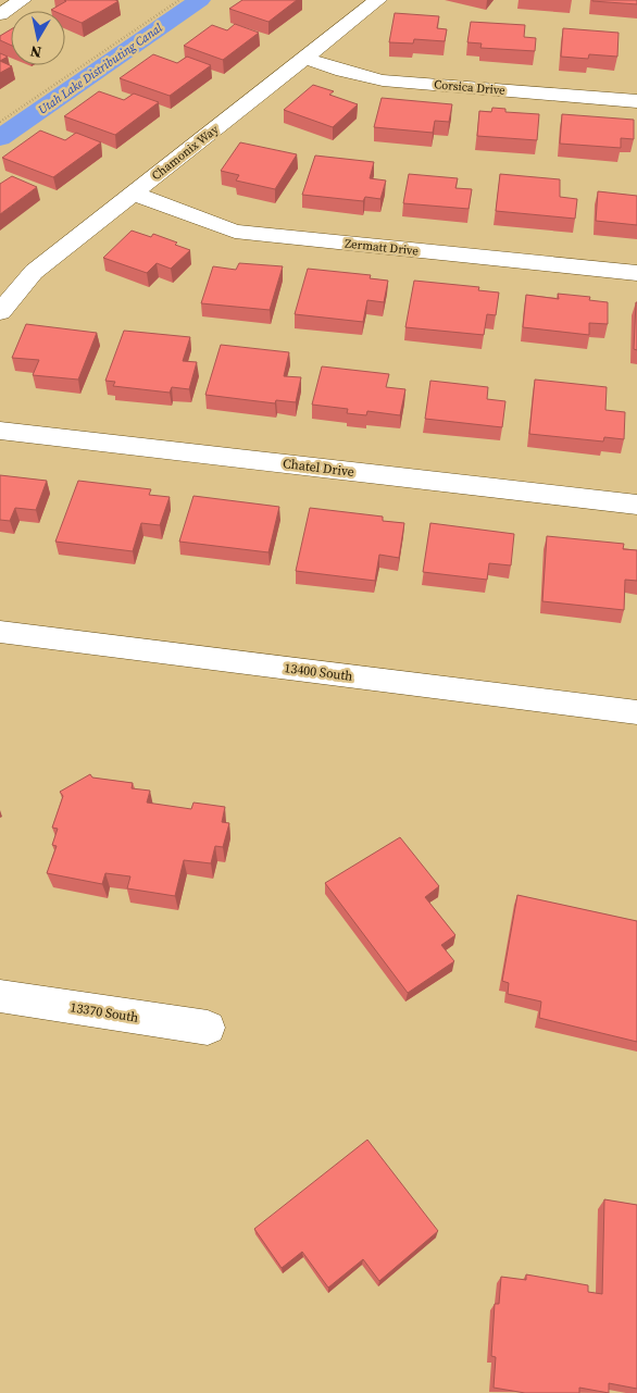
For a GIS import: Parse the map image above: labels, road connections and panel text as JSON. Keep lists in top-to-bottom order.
{
  "streets": {
    "street": [
      "Corsica Drive",
      "Chamonix Way",
      "Zermatt Drive",
      "Chatel Drive",
      "13400 South",
      "13370 South"
    ]
  },
  "crossings": [
    ["Corsica Drive", "Chamonix Way"],
    ["Chamonix Way", "Zermatt Drive"]
  ],
  "water": ["Utah Lake Distributing Canal"],
  "north": "bottom"
}
